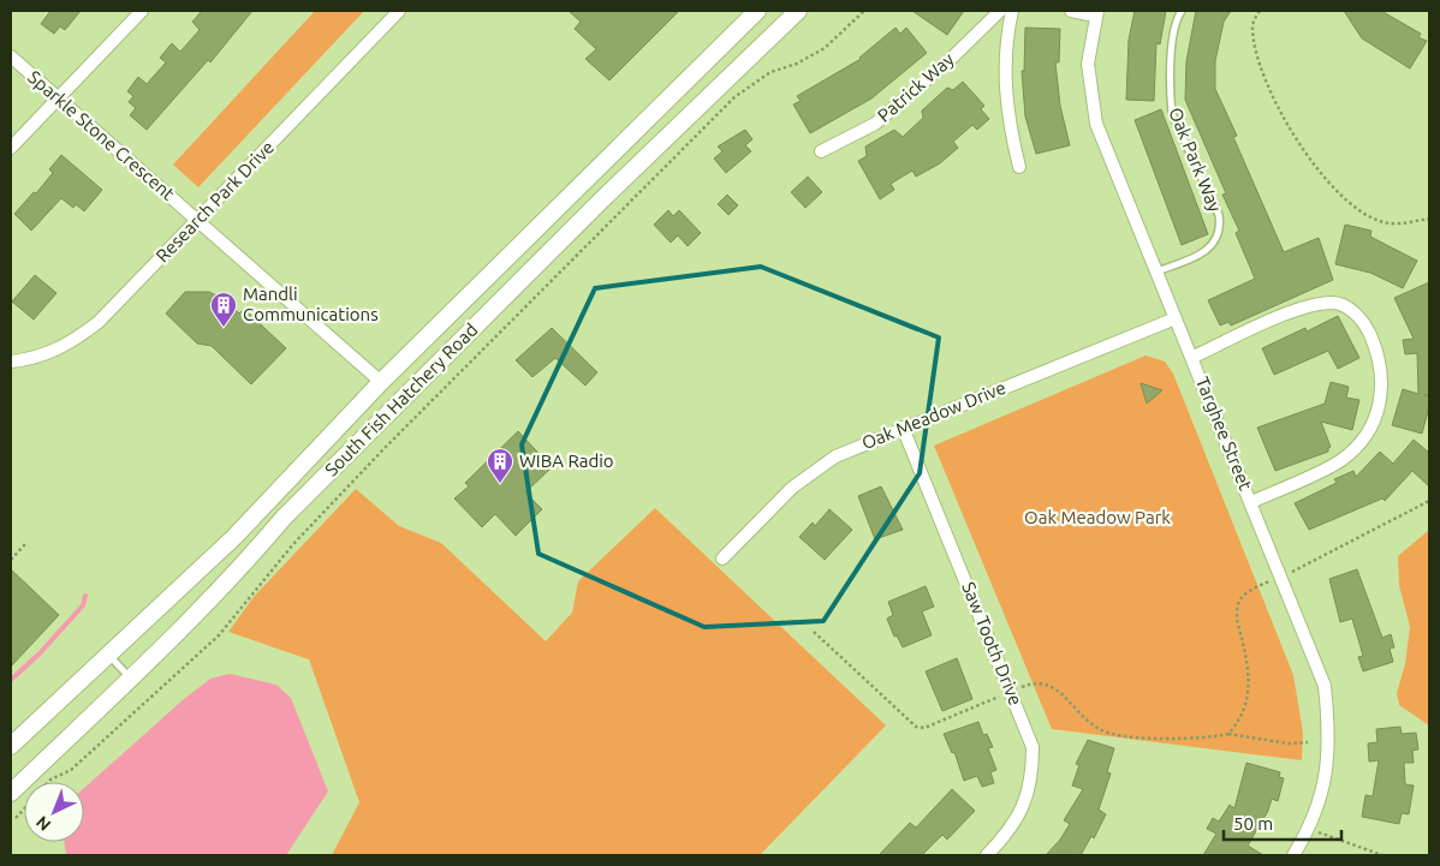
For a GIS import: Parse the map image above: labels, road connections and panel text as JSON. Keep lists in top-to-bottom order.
{
  "streets": {
    "main road": ["South Fish Hatchery Road"],
    "street": [
      "Patrick Way",
      "Sparkle Stone Crescent",
      "Research Park Drive",
      "Oak Meadow Drive",
      "Targhee Street",
      "Saw Tooth Drive"
    ],
    "lane": ["Oak Park Way"]
  },
  "crossings": [
    ["Sparkle Stone Crescent", "Research Park Drive"],
    ["Sparkle Stone Crescent", "South Fish Hatchery Road"],
    ["Oak Park Way", "Targhee Street"],
    ["Oak Meadow Drive", "Targhee Street"],
    ["Oak Meadow Drive", "Saw Tooth Drive"]
  ],
  "parks": ["Oak Meadow Park"],
  "places": {
    "building": ["Mandli Communications", "WIBA Radio"]
  },
  "scale_bar": "50 m",
  "north": "bottom left"
}
